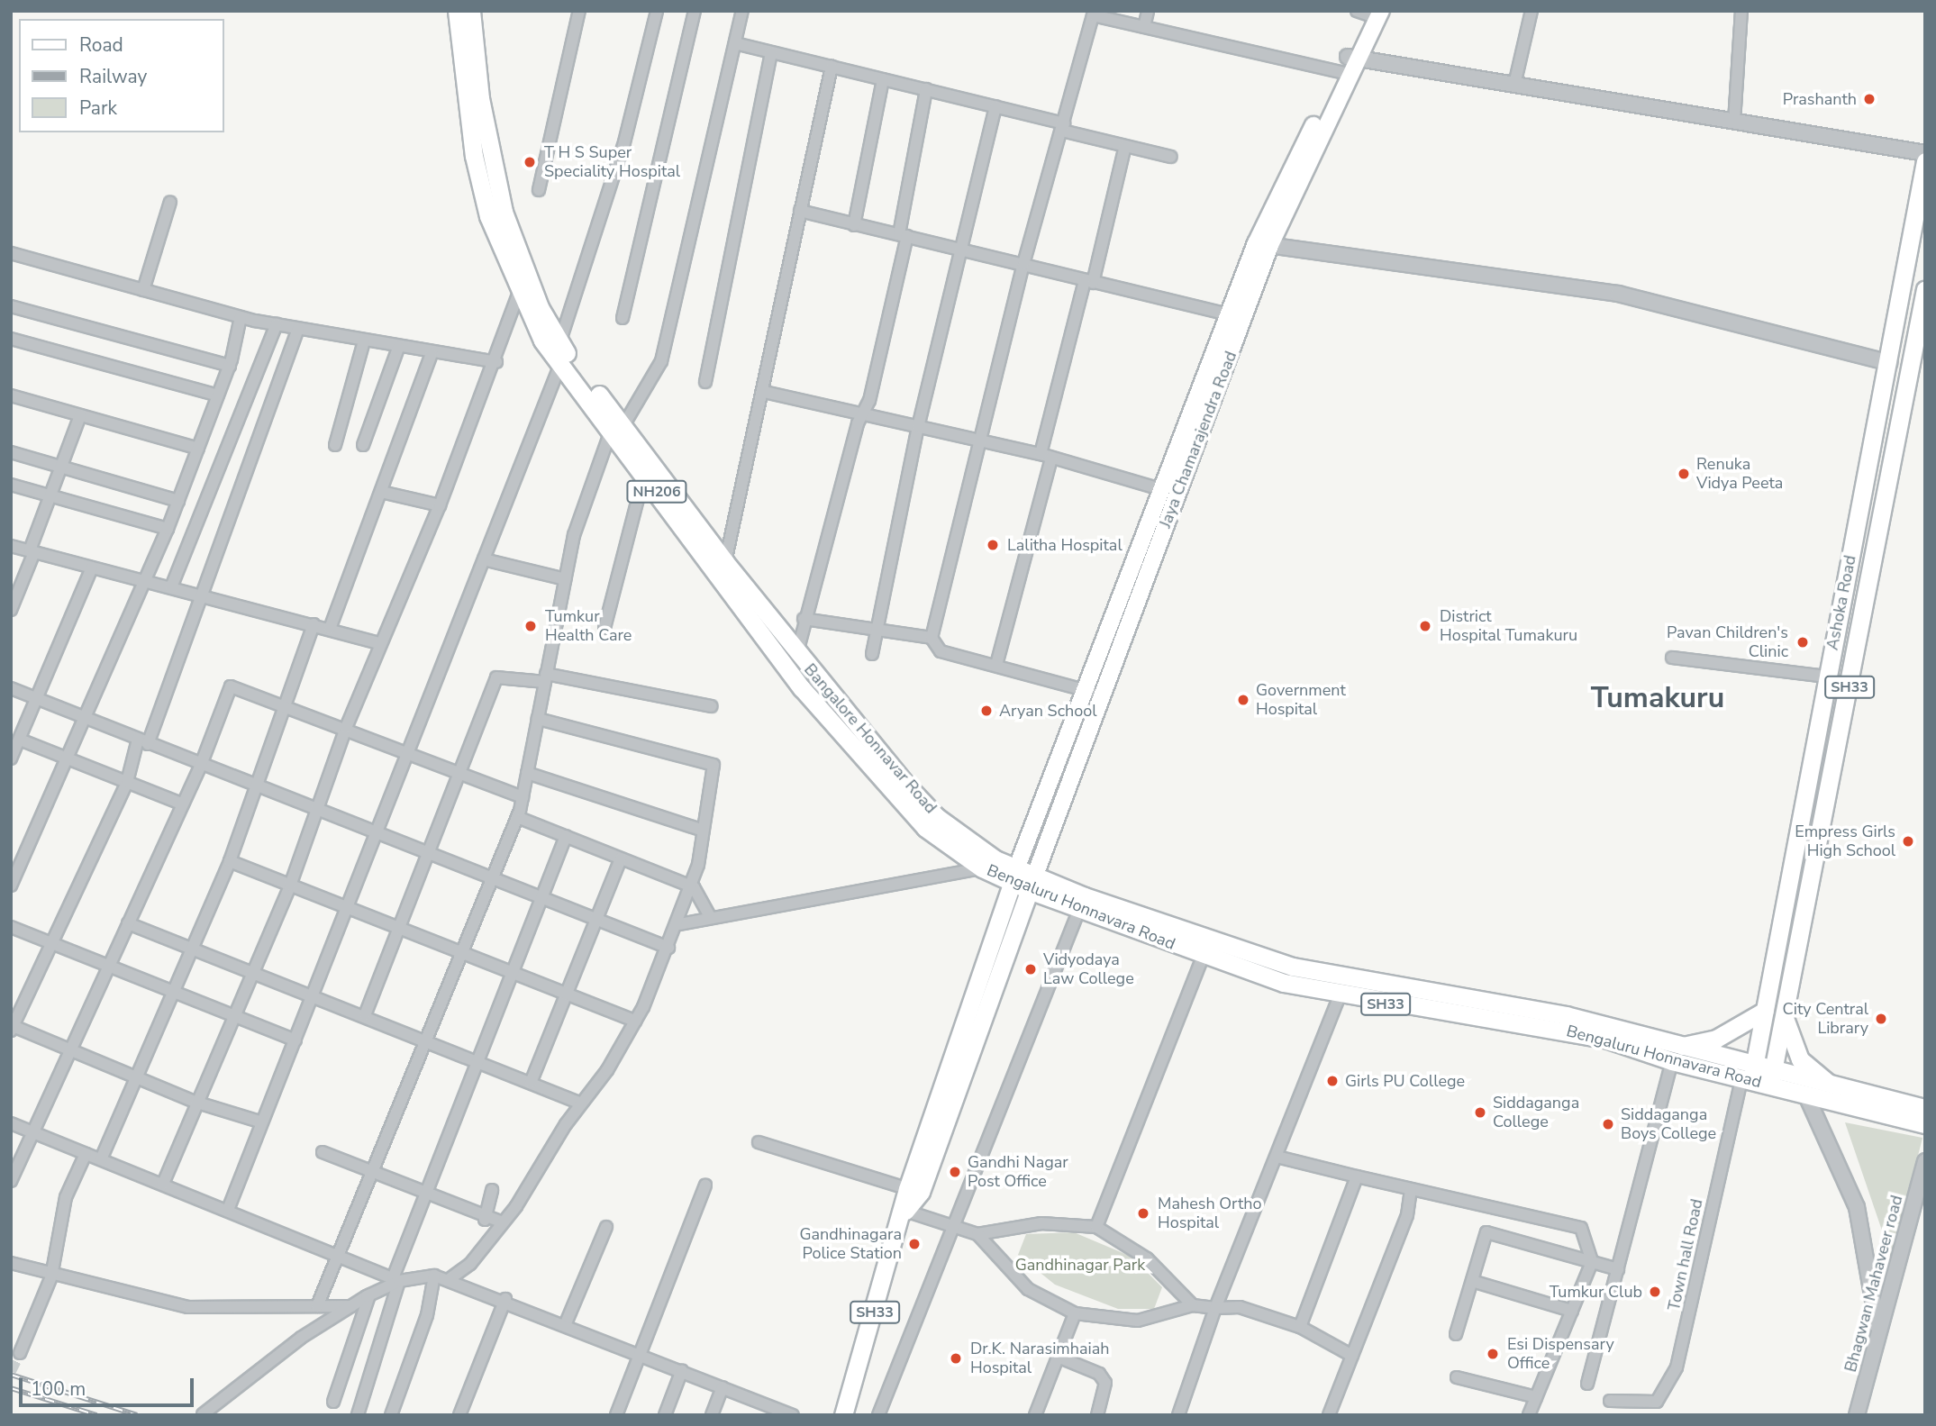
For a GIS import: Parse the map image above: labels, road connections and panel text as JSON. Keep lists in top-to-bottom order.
{
  "streets": {
    "main road": [
      "Jaya Chamarajendra Road",
      "NH206",
      "Ashoka Road",
      "SH33",
      "Bangalore Honnavar Road",
      "Bengaluru Honnavara Road"
    ],
    "street": ["Town hall Road", "Bhagwan Mahaveer road"]
  },
  "crossings": [
    ["Jaya Chamarajendra Road", "SH33"],
    ["Jaya Chamarajendra Road", "Bangalore Honnavar Road"],
    ["Jaya Chamarajendra Road", "Bengaluru Honnavara Road"],
    ["NH206", "Bangalore Honnavar Road"],
    ["Ashoka Road", "Bangalore Honnavar Road"],
    ["Ashoka Road", "Bengaluru Honnavara Road"],
    ["Ashoka Road", "Town hall Road"],
    ["SH33", "Bangalore Honnavar Road"],
    ["SH33", "Bengaluru Honnavara Road"],
    ["Bangalore Honnavar Road", "Bengaluru Honnavara Road"],
    ["Bangalore Honnavar Road", "Town hall Road"],
    ["Bengaluru Honnavara Road", "Town hall Road"]
  ],
  "districts": ["Tumakuru"],
  "parks": ["Gandhinagar Park"],
  "places": [
    "Prashanth",
    "T H S Super Speciality Hospital",
    "Renuka Vidya Peeta",
    "Lalitha Hospital",
    "Tumkur Health Care",
    "District Hospital Tumakuru",
    "Pavan Children's Clinic",
    "Government Hospital",
    "Aryan School",
    "Empress Girls High School",
    "Vidyodaya Law College",
    "City Central Library",
    "Girls PU College",
    "Siddaganga College",
    "Siddaganga Boys College",
    "Gandhi Nagar Post Office",
    "Mahesh Ortho Hospital",
    "Gandhinagara Police Station",
    "Tumkur Club",
    "Esi Dispensary Office",
    "Dr.K. Narasimhaiah Hospital"
  ],
  "legend": ["Road", "Railway", "Park"],
  "scale_bar": "100 m"
}
